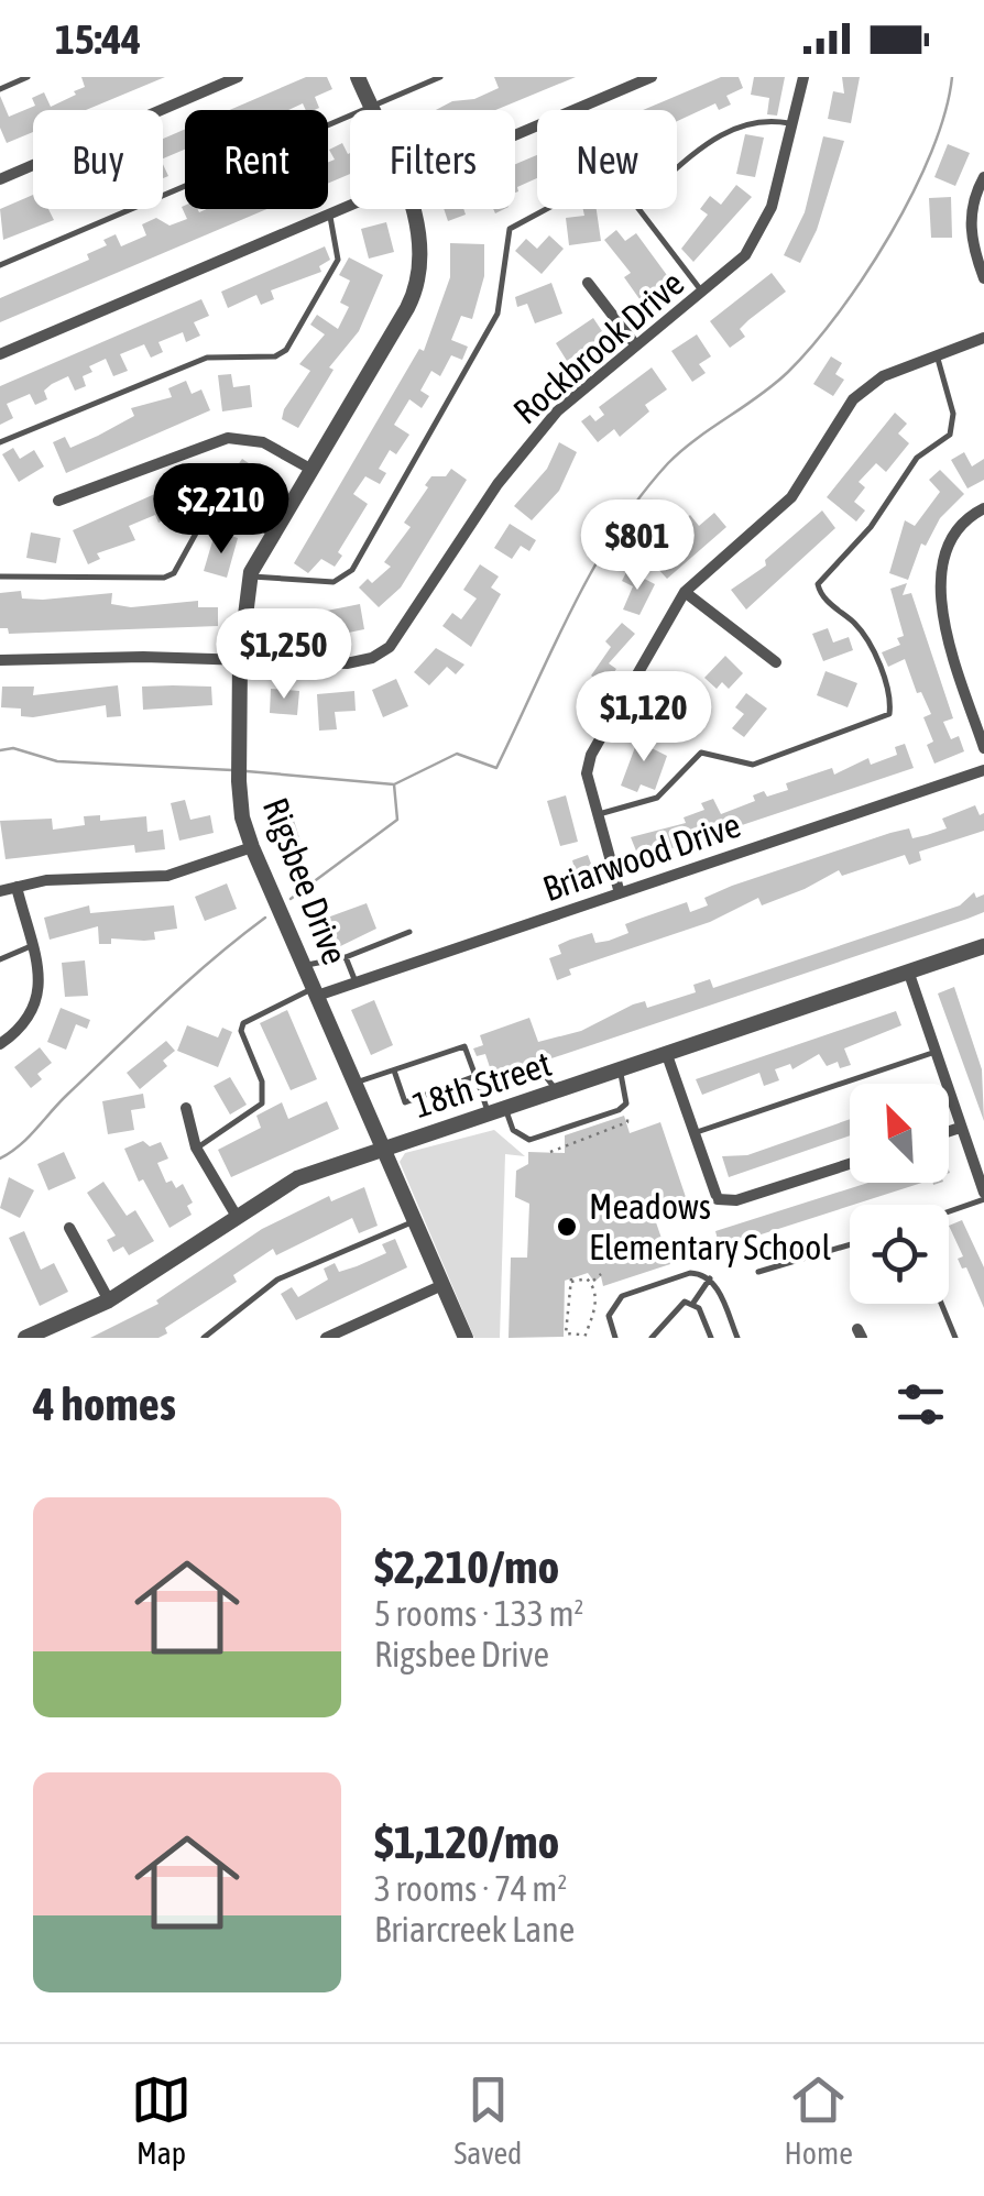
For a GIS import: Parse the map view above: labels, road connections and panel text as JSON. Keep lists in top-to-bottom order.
{
  "streets": {
    "street": [
      "Rockbrook Drive",
      "Briarwood Drive",
      "Rigsbee Drive",
      "18th Street"
    ]
  },
  "crossings": [
    ["Rockbrook Drive", "Rigsbee Drive"],
    ["Briarwood Drive", "Rigsbee Drive"],
    ["Rigsbee Drive", "18th Street"]
  ],
  "places": ["Meadows Elementary School"],
  "north": "top left",
  "page": {
    "status": "15:44",
    "chip": [
      "Buy",
      "Rent",
      "Filters",
      "New"
    ],
    "price": [
      "$2,210",
      "$801",
      "$1,250",
      "$1,120"
    ],
    "heading": "4 homes",
    "list": [
      {
        "name": "$2,210/mo",
        "note": "5 rooms · 133 m² · Rigsbee Drive"
      },
      {
        "name": "$1,120/mo",
        "note": "3 rooms · 74 m² · Briarcreek Lane"
      }
    ],
    "tabs": ["Map", "Saved", "Home"]
  }
}
